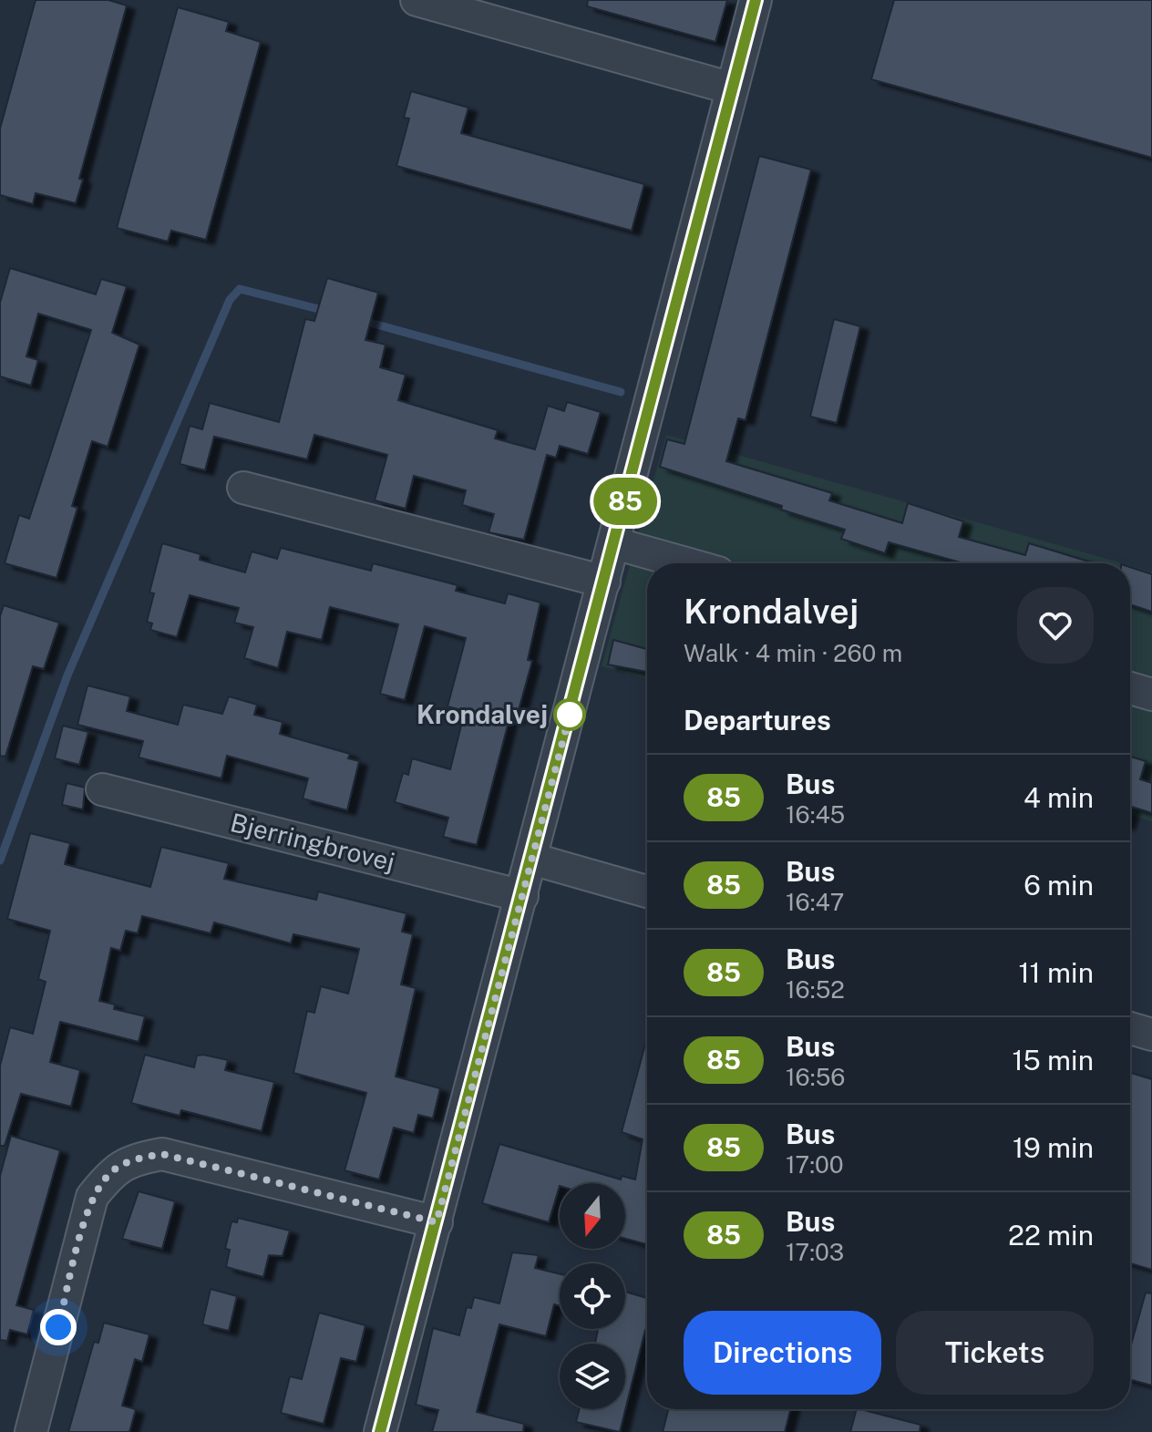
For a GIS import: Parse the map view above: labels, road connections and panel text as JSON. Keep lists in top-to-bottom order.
{
  "streets": {
    "street": ["Bjerringbrovej"]
  },
  "places": ["Krondalvej"],
  "lines": ["bus line 85"],
  "north": "bottom",
  "page": {
    "on_map": "85",
    "heading": [
      ["Krondalvej", "Walk · 4 min · 260 m"],
      "Departures"
    ],
    "list": [
      {
        "mark": "85",
        "name": "Bus",
        "note": "16:45",
        "value": "4 min"
      },
      {
        "mark": "85",
        "name": "Bus",
        "note": "16:47",
        "value": "6 min"
      },
      {
        "mark": "85",
        "name": "Bus",
        "note": "16:52",
        "value": "11 min"
      },
      {
        "mark": "85",
        "name": "Bus",
        "note": "16:56",
        "value": "15 min"
      },
      {
        "mark": "85",
        "name": "Bus",
        "note": "17:00",
        "value": "19 min"
      },
      {
        "mark": "85",
        "name": "Bus",
        "note": "17:03",
        "value": "22 min"
      }
    ],
    "buttons": ["Directions", "Tickets"]
  }
}
